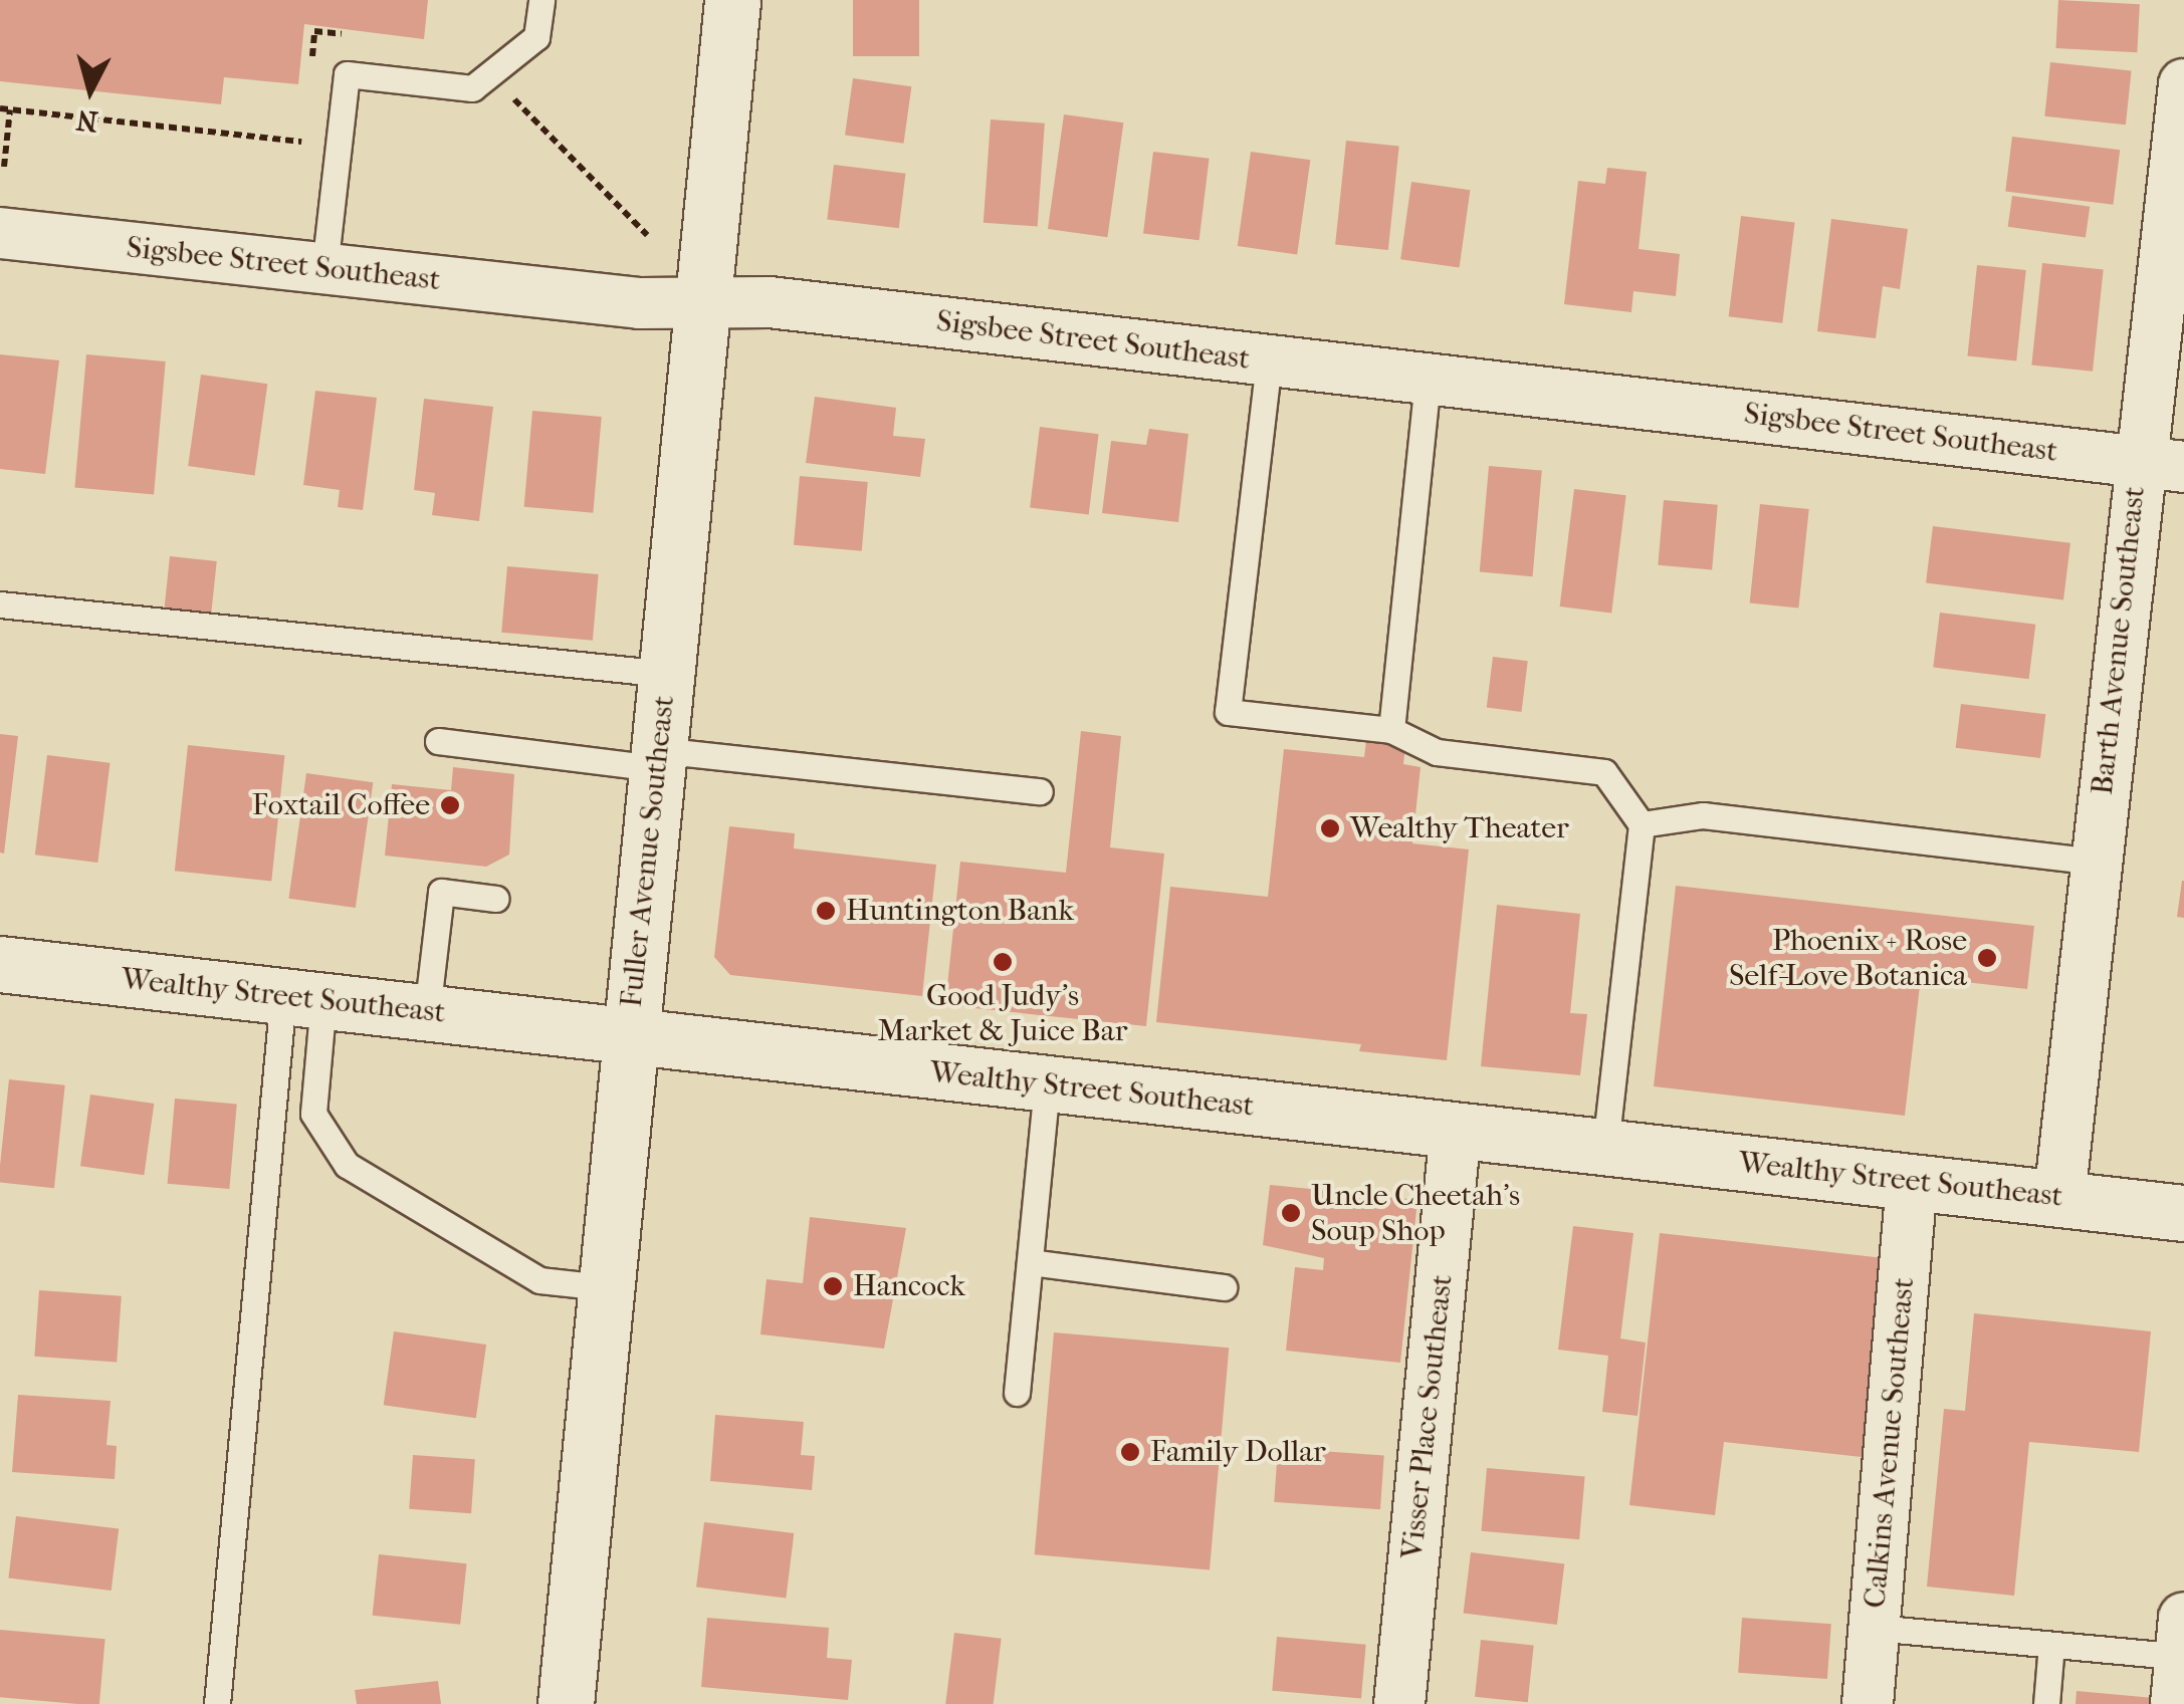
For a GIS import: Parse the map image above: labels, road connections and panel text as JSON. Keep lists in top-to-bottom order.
{
  "streets": {
    "main road": ["Fuller Avenue Southeast", "Wealthy Street Southeast"],
    "street": [
      "Sigsbee Street Southeast",
      "Barth Avenue Southeast",
      "Visser Place Southeast",
      "Calkins Avenue Southeast"
    ]
  },
  "crossings": [
    ["Sigsbee Street Southeast", "Barth Avenue Southeast"],
    ["Sigsbee Street Southeast", "Fuller Avenue Southeast"],
    ["Barth Avenue Southeast", "Wealthy Street Southeast"],
    ["Fuller Avenue Southeast", "Wealthy Street Southeast"],
    ["Wealthy Street Southeast", "Visser Place Southeast"],
    ["Wealthy Street Southeast", "Calkins Avenue Southeast"]
  ],
  "places": [
    "Foxtail Coffee",
    "Wealthy Theater",
    "Huntington Bank",
    "Phoenix + Rose Self-Love Botanica",
    "Good Judy's Market & Juice Bar",
    "Uncle Cheetah's Soup Shop",
    "Hancock",
    "Family Dollar"
  ],
  "north": "bottom"
}
